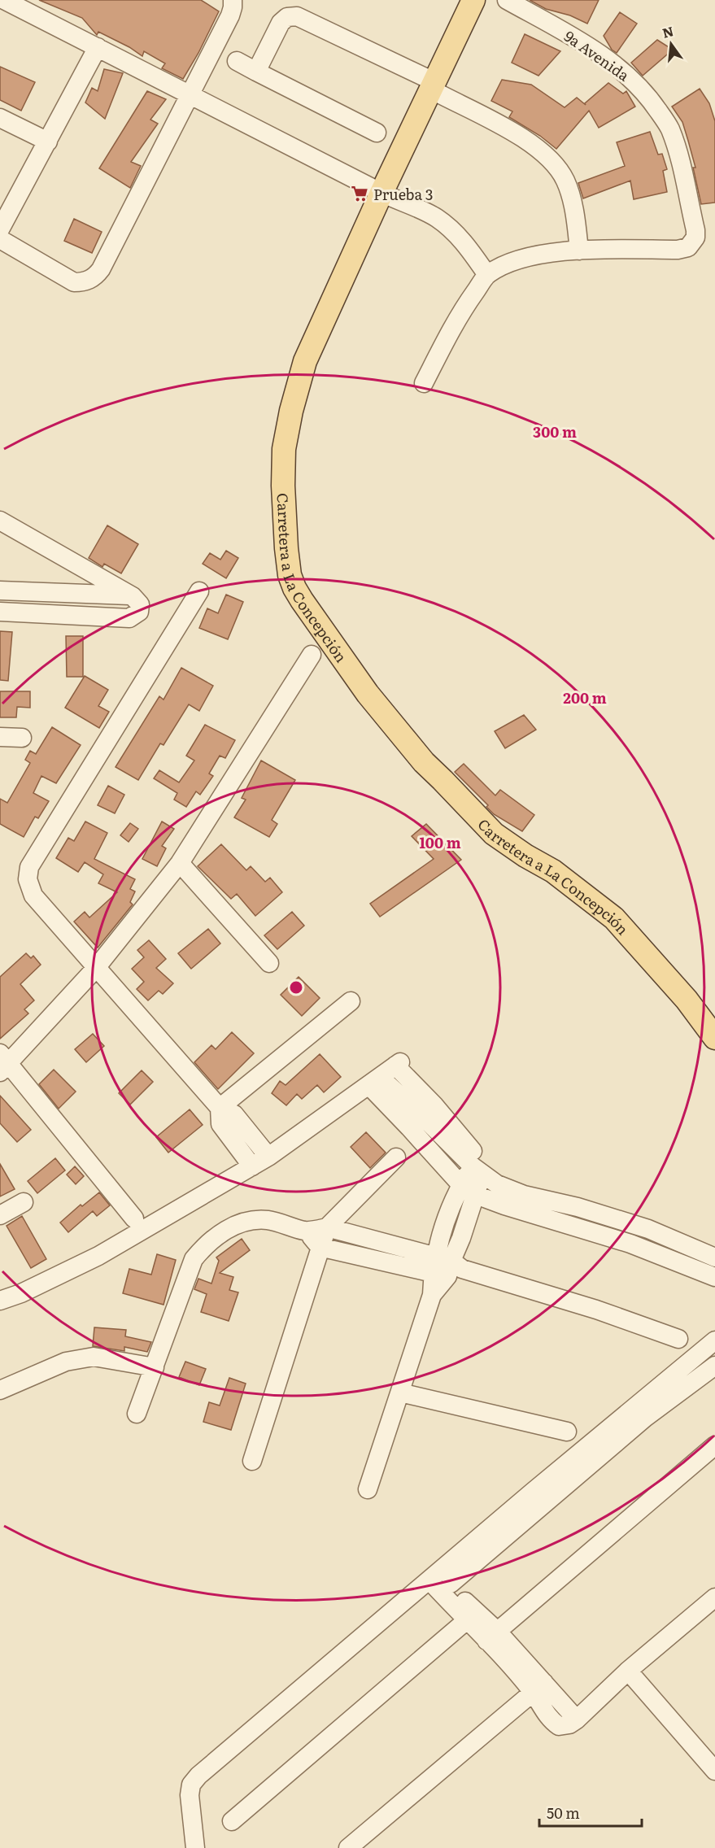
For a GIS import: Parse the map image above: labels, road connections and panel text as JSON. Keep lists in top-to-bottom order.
{
  "streets": {
    "main road": ["Carretera a La Concepción"],
    "street": ["9a Avenida"]
  },
  "places": {
    "supermarket": ["Prueba 3"]
  },
  "scale_bar": "50 m",
  "north": "top",
  "rings": ["300 m", "200 m", "100 m"]
}
